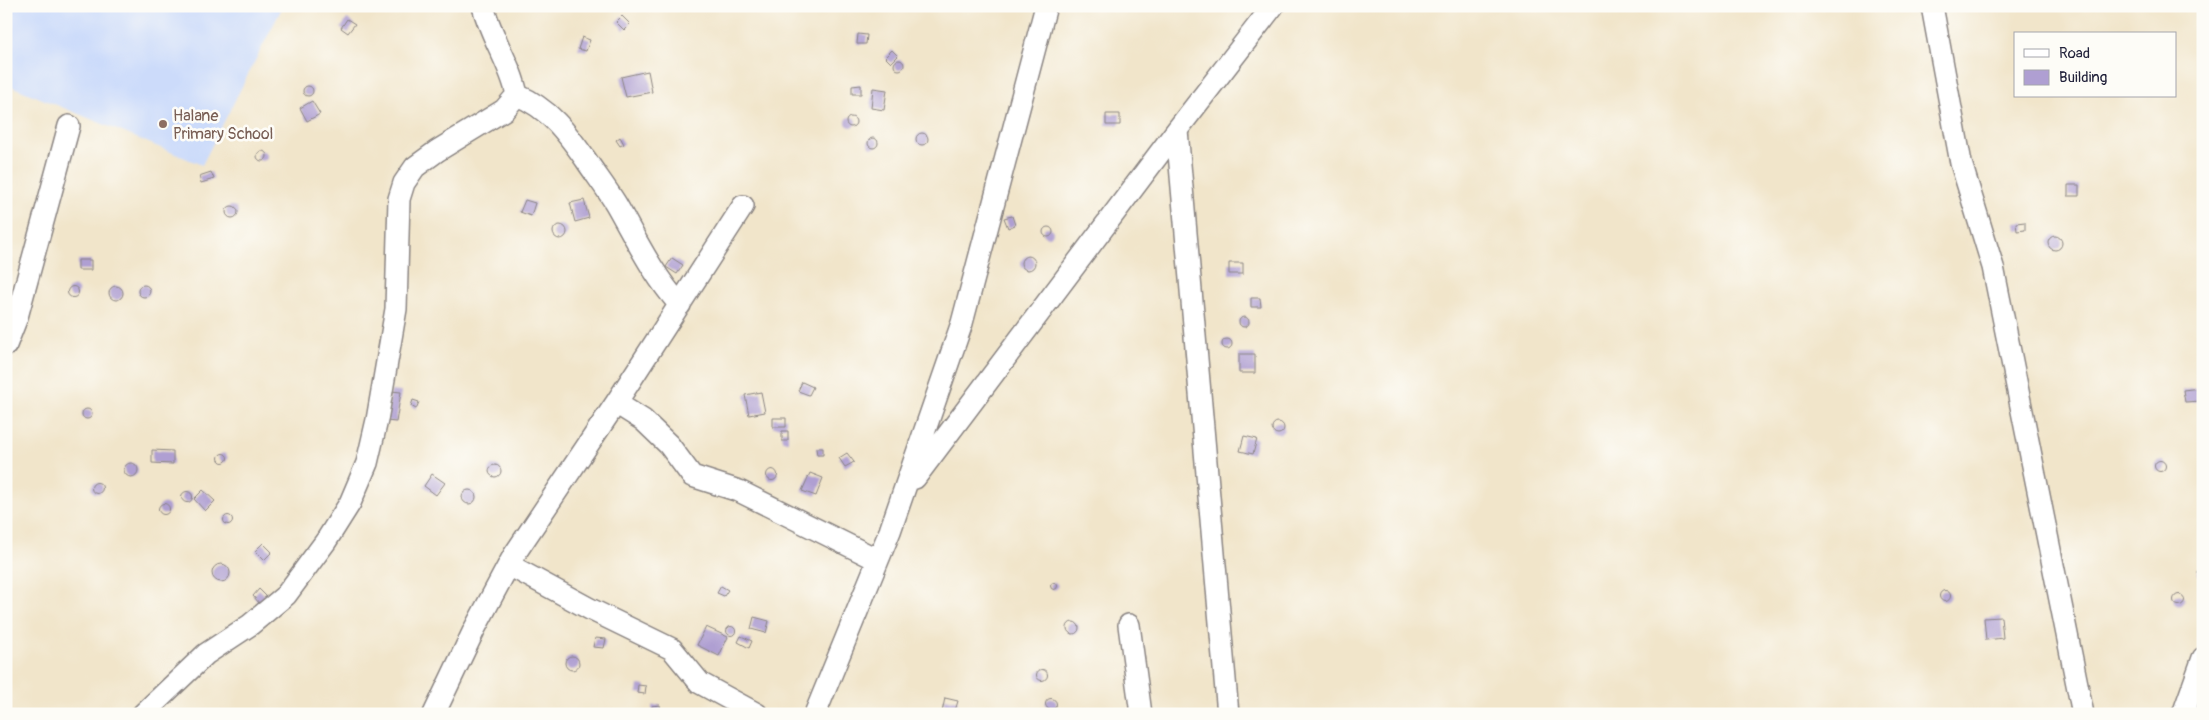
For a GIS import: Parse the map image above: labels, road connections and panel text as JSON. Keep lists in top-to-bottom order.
{
  "places": ["Halane Primary School"],
  "legend": ["Road", "Building"]
}
